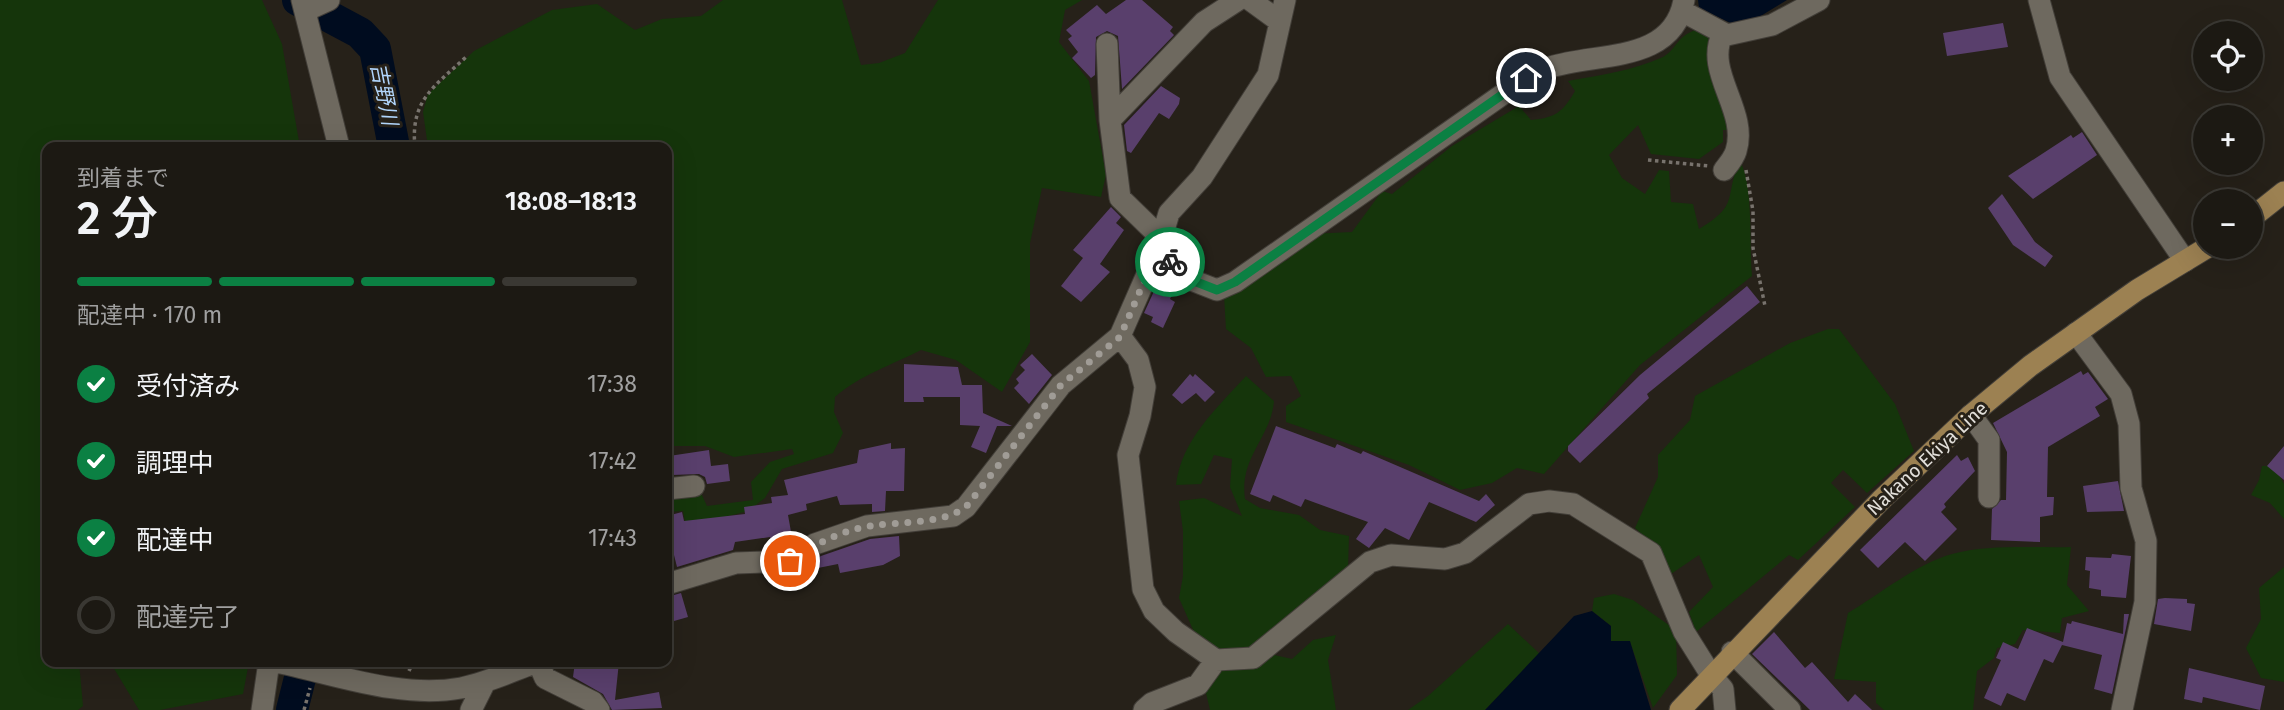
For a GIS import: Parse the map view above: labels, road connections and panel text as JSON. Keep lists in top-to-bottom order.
{
  "streets": {
    "main road": ["Nakano Ekiya Line"]
  },
  "water": ["吉野川"],
  "page": {
    "map_buttons": ["+", "−"],
    "heading": ["2 分", "到着まで", "18:08–18:13"],
    "bar": "配達中 · 170 m",
    "list": [
      ["受付済み", "17:38"],
      ["調理中", "17:42"],
      ["配達中", "17:43"],
      "配達完了"
    ]
  }
}
